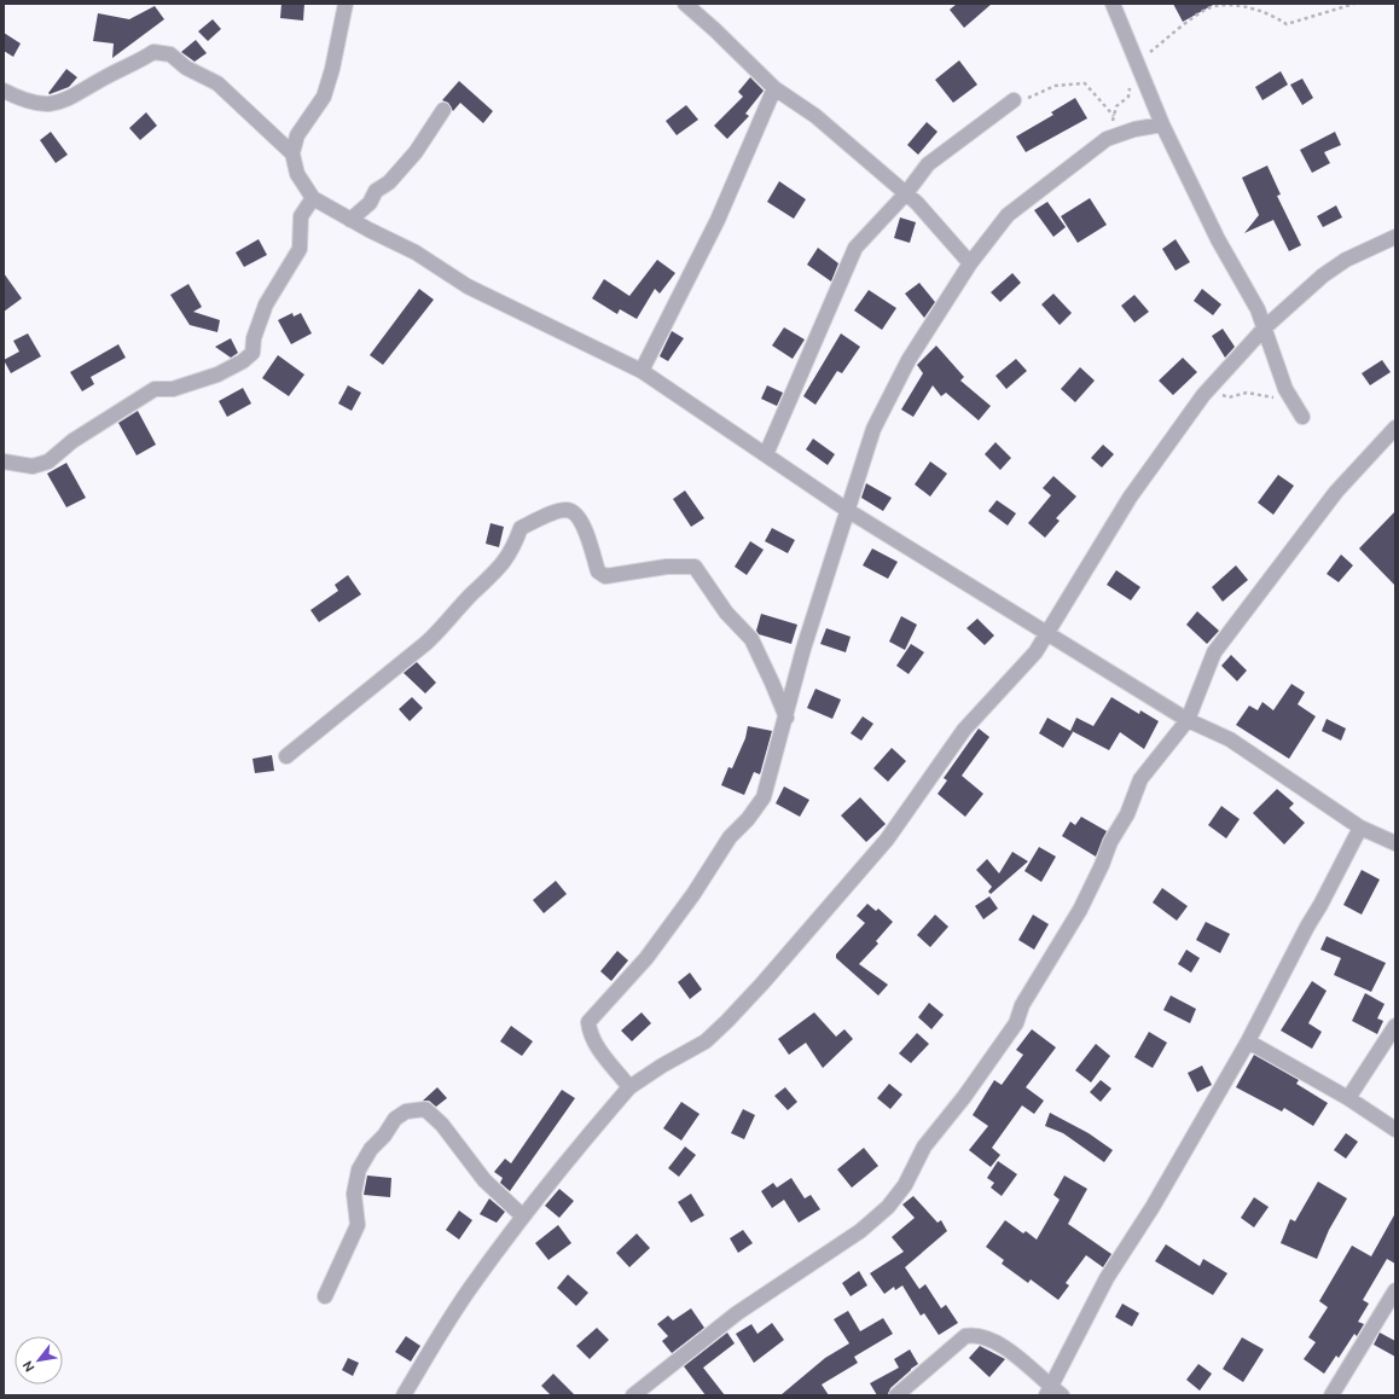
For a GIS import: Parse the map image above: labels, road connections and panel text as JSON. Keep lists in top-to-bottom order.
{
  "north": "bottom left"
}
